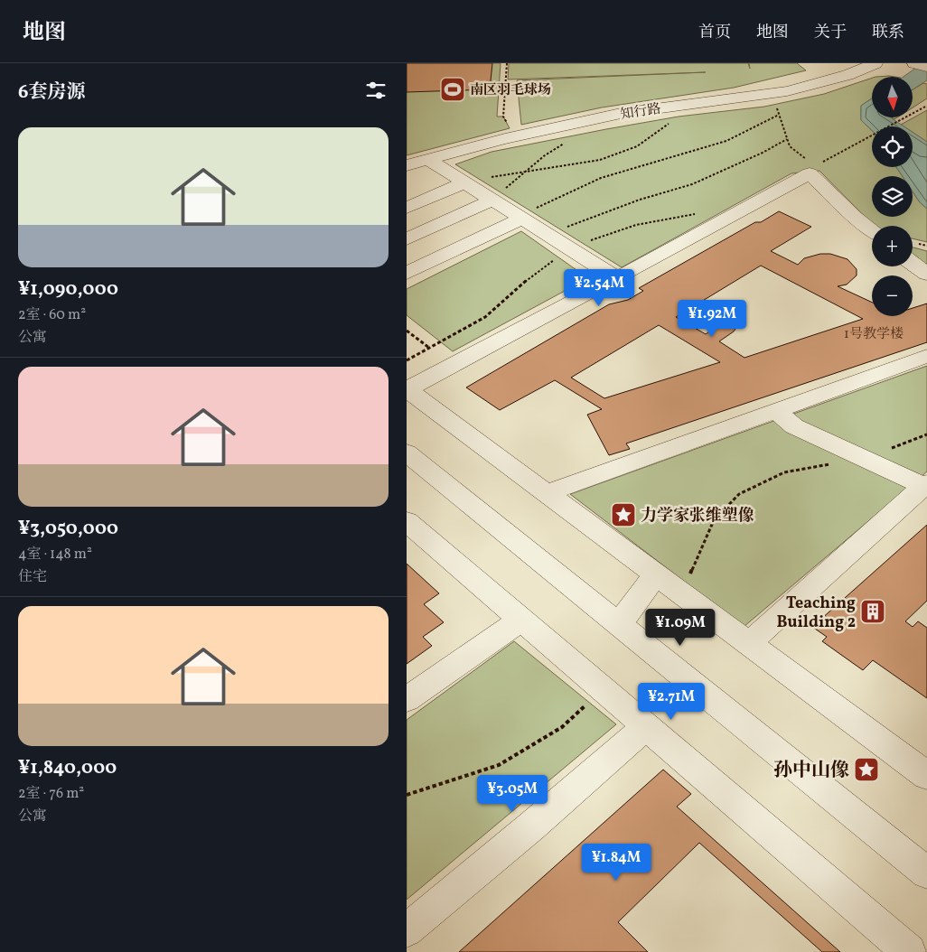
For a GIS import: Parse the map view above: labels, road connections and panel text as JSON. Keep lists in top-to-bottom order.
{
  "streets": {
    "street": ["知行路"]
  },
  "places": {
    "sports": ["南区羽毛球场"],
    "place": ["力学家张维塑像", "孙中山像"],
    "building": ["Teaching Building 2"]
  },
  "house_numbers": ["1号教学楼"],
  "north": "bottom",
  "page": {
    "header": "地图",
    "nav": [
      "首页",
      "地图",
      "关于",
      "联系"
    ],
    "heading": "6套房源",
    "map_buttons": ["+", "−"],
    "list": [
      {
        "name": "¥1,090,000",
        "note": "2室 · 60 m² · 公寓"
      },
      {
        "name": "¥3,050,000",
        "note": "4室 · 148 m² · 住宅"
      },
      {
        "name": "¥1,840,000",
        "note": "2室 · 76 m² · 公寓"
      }
    ],
    "price": [
      "¥2.54M",
      "¥1.92M",
      "¥1.09M",
      "¥2.71M",
      "¥3.05M",
      "¥1.84M"
    ]
  }
}
